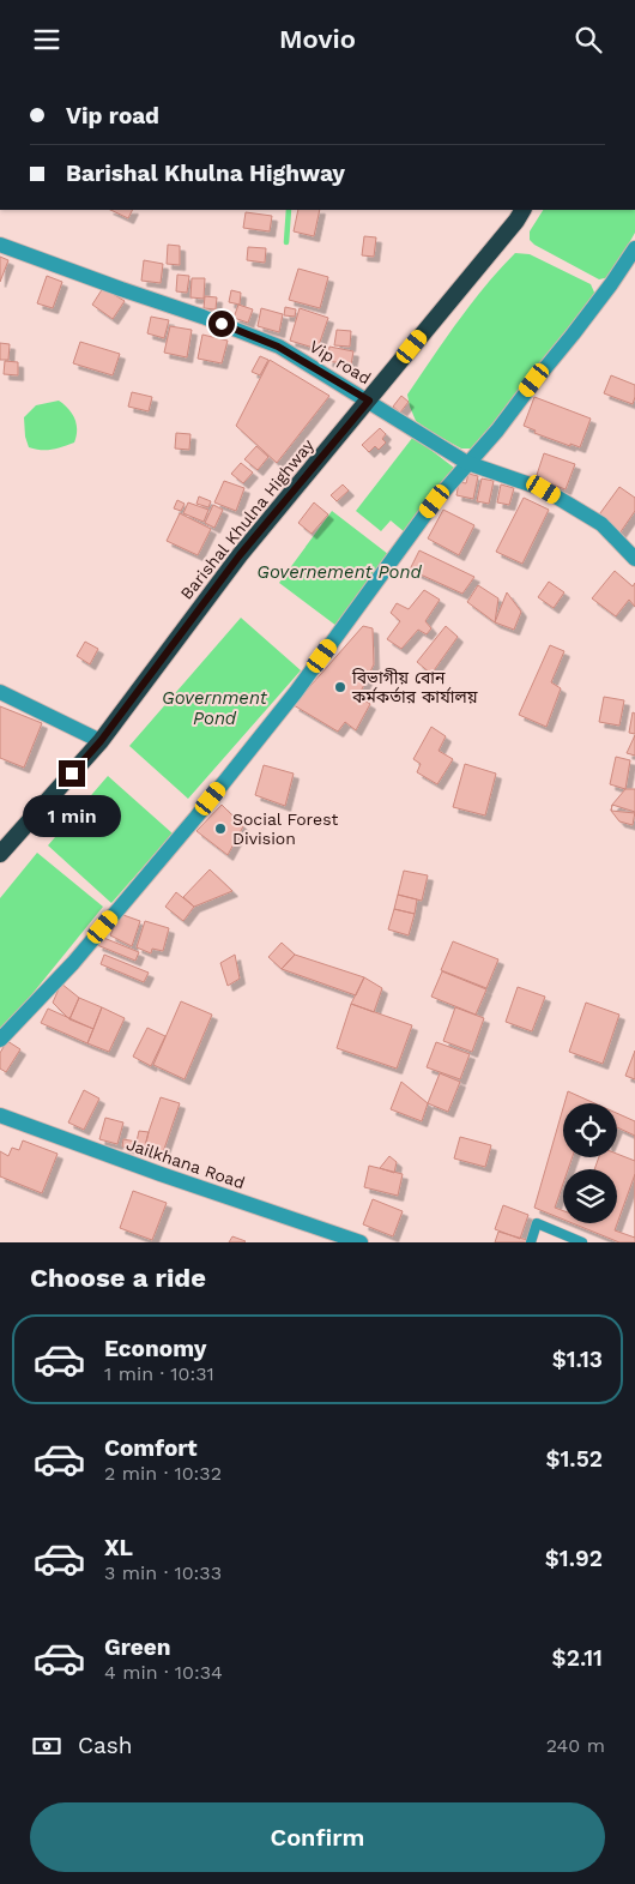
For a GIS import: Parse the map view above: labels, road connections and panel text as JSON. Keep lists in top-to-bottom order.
{
  "streets": {
    "highway": ["Barishal Khulna Highway"],
    "street": ["Vip road", "Jailkhana Road"]
  },
  "crossings": [
    ["Vip road", "Barishal Khulna Highway"]
  ],
  "water": ["Governement Pond", "Government Pond"],
  "places": ["বিভাগীয় বোন কর্মকর্তার কার্যালয়", "Social Forest Division"],
  "page": {
    "header": "Movio",
    "banner": ["Vip road", "Barishal Khulna Highway"],
    "bubble": "1 min",
    "heading": "Choose a ride",
    "list": [
      {
        "name": "Economy",
        "note": "1 min · 10:31",
        "value": "$1.13"
      },
      {
        "name": "Comfort",
        "note": "2 min · 10:32",
        "value": "$1.52"
      },
      {
        "name": "XL",
        "note": "3 min · 10:33",
        "value": "$1.92"
      },
      {
        "name": "Green",
        "note": "4 min · 10:34",
        "value": "$2.11"
      }
    ],
    "pay": ["Cash", "240 m"],
    "buttons": "Confirm"
  }
}
